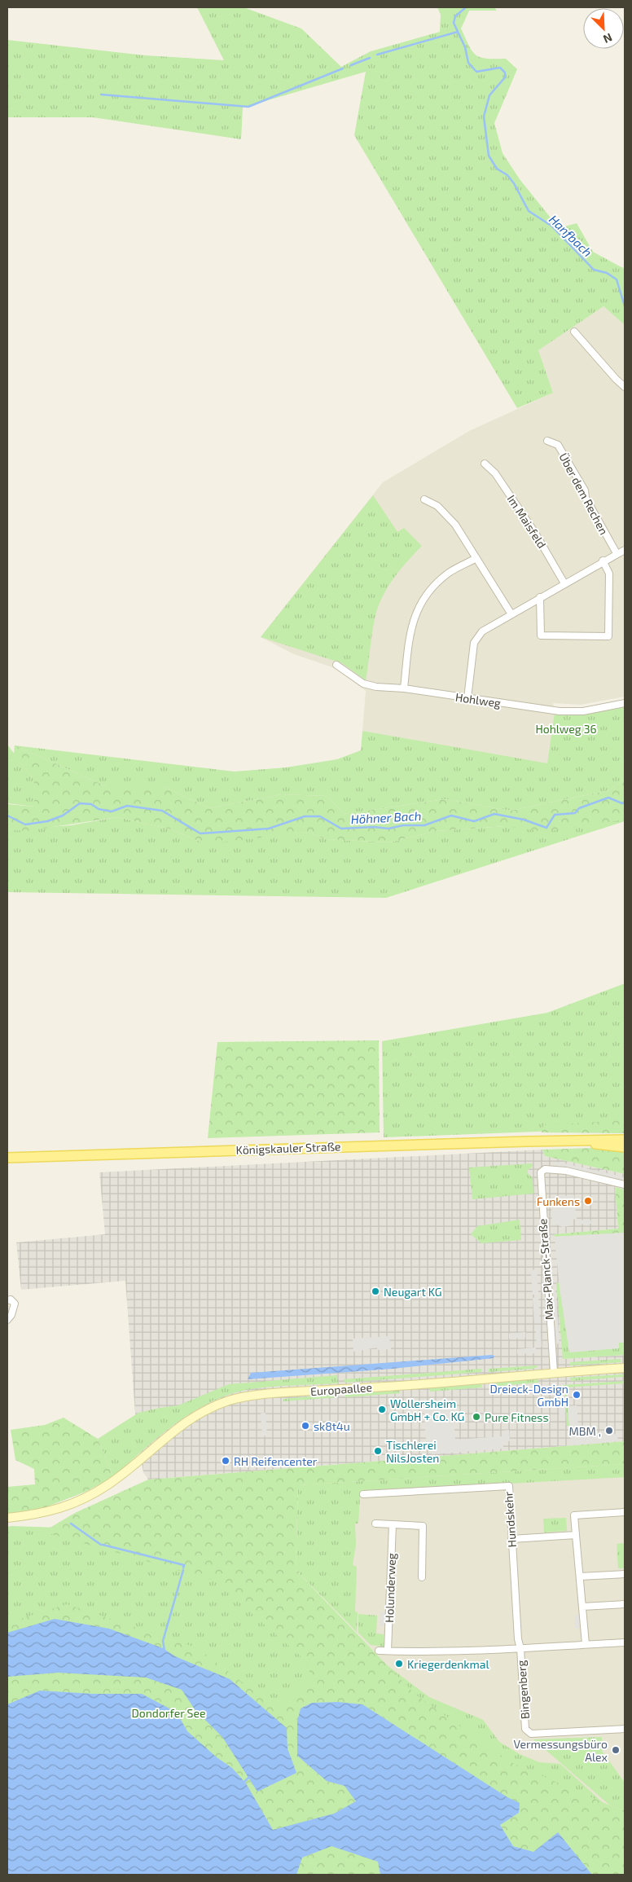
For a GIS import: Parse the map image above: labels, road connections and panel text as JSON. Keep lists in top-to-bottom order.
{
  "streets": {
    "main road": ["Königskauler Straße", "Europaallee"],
    "street": [
      "Über dem Rechen",
      "Im Maisfeld",
      "Hohlweg",
      "Max-Planck-Straße",
      "Hundskehr",
      "Holunderweg",
      "Bingenberg"
    ]
  },
  "crossings": [
    ["Max-Planck-Straße", "Europaallee"],
    ["Hundskehr", "Bingenberg"]
  ],
  "water": ["Hanfbach", "Höhner Bach"],
  "parks": ["Hohlweg 36", "Dondorfer See"],
  "places": [
    "Funkens",
    "Neugart KG",
    "Dreieck-Design GmbH",
    "Wollersheim GmbH + Co. KG",
    "Pure Fitness",
    "sk8t4u",
    "MBM ,",
    "Tischlerei NilsJosten",
    "RH Reifencenter",
    "Kriegerdenkmal",
    "Vermessungsbüro Alex"
  ],
  "north": "bottom right"
}
